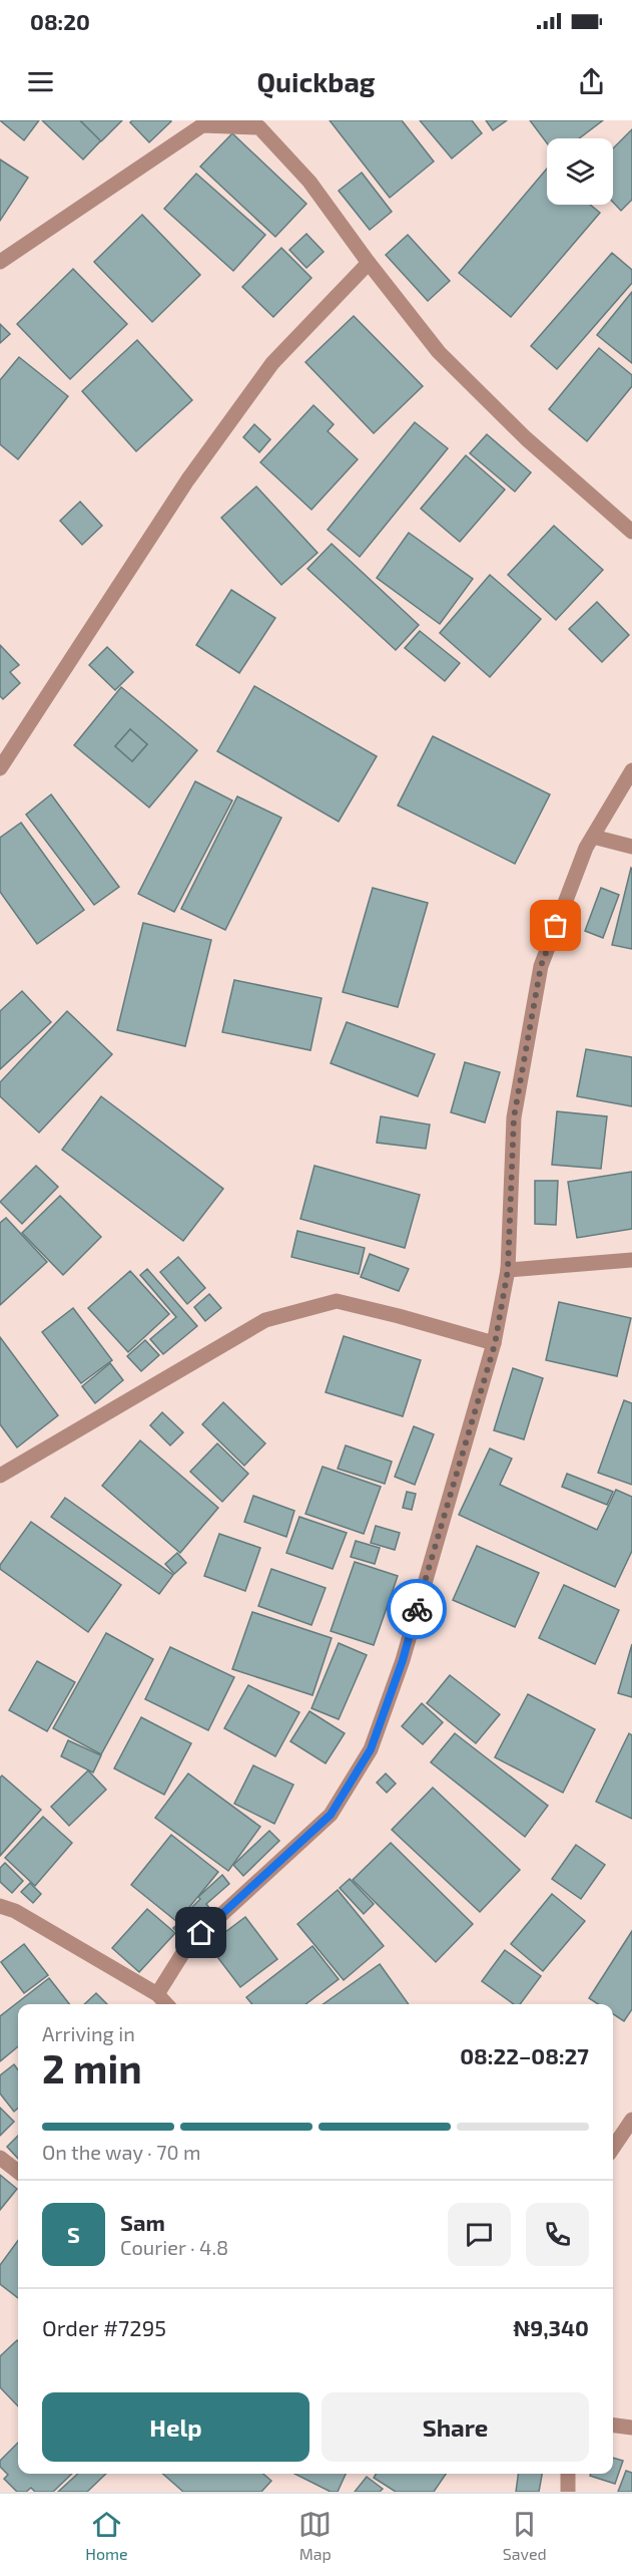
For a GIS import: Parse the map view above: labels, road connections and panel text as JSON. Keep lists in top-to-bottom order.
{
  "page": {
    "status": "08:20",
    "header": "Quickbag",
    "heading": ["2 min", "Arriving in", "08:22–08:27"],
    "panel": [
      "Sam",
      "Courier · 4.8",
      "Order #7295",
      "₦9,340"
    ],
    "bar": "On the way · 70 m",
    "round": "S",
    "buttons": ["Help", "Share"],
    "tabs": ["Home", "Map", "Saved"]
  }
}
